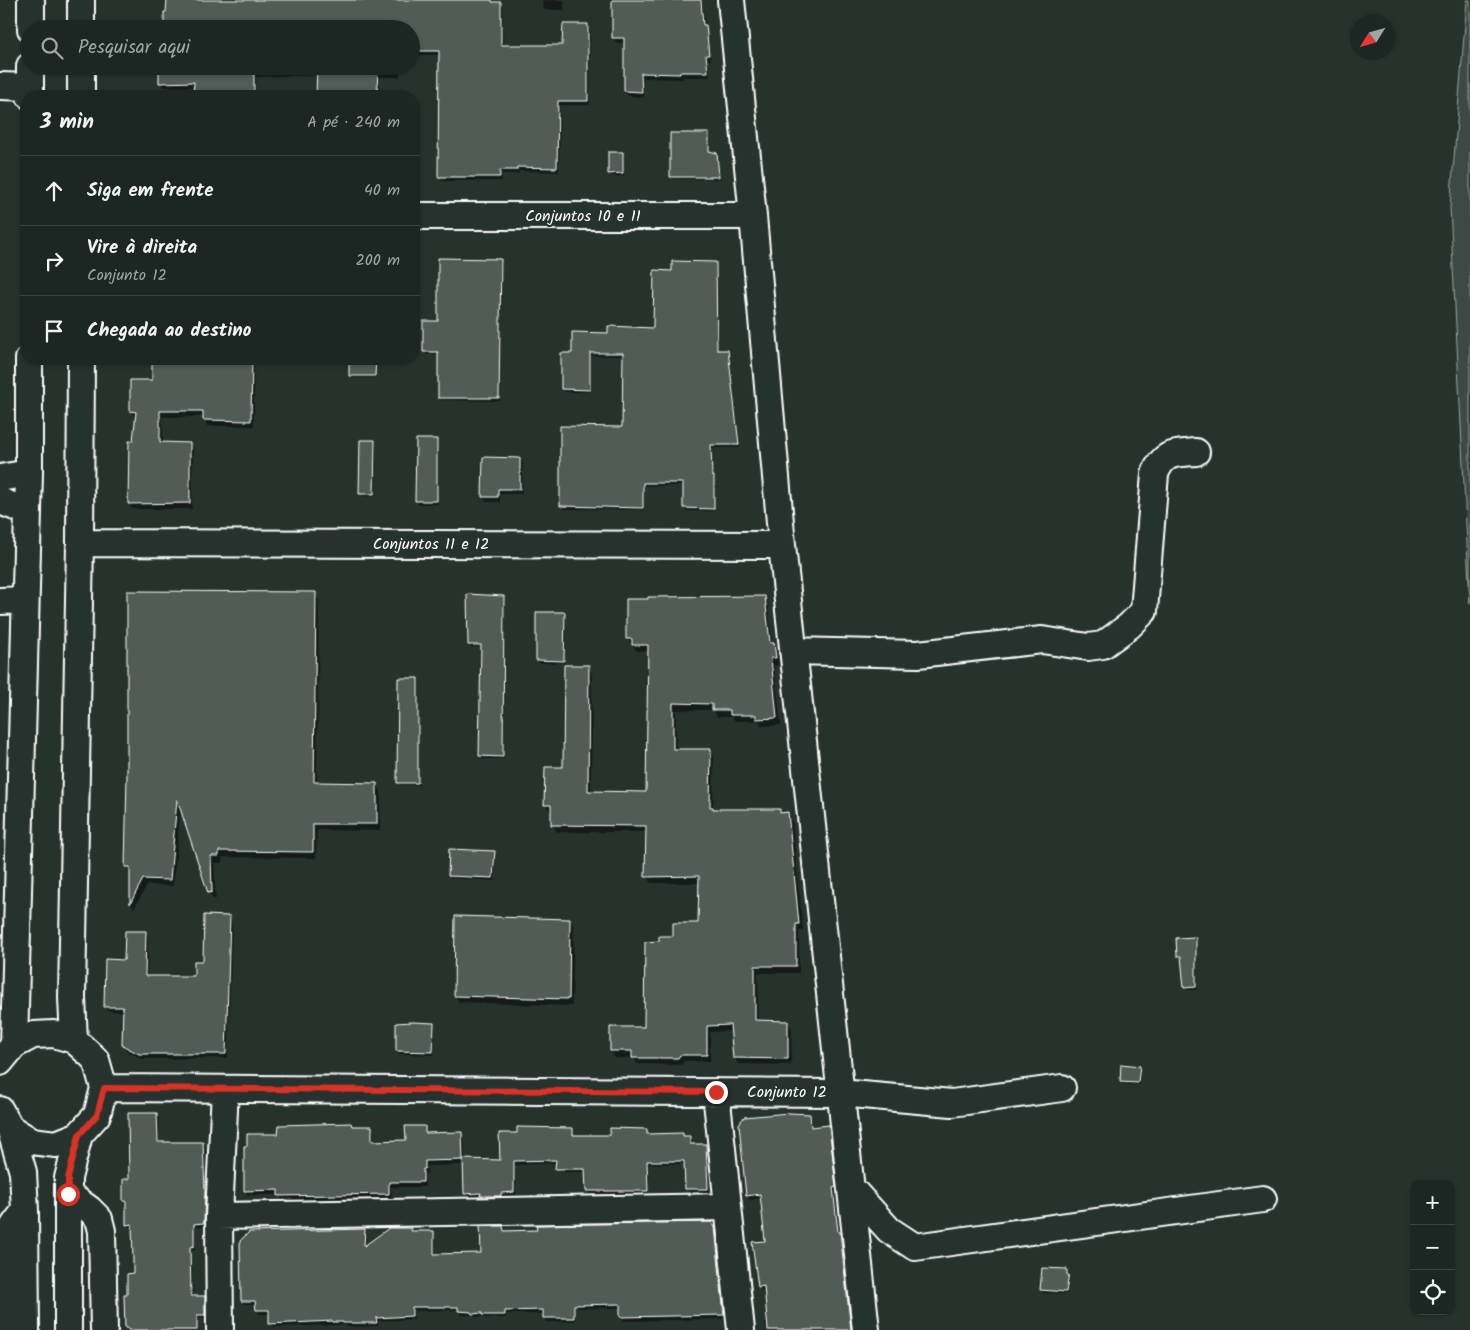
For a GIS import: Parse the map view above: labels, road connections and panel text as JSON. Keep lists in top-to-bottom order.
{
  "streets": {
    "street": ["Conjuntos 10 e 11", "Conjuntos 11 e 12", "Conjunto 12"]
  },
  "north": "bottom left",
  "page": {
    "search": "Pesquisar aqui",
    "heading": ["3 min", "A pé · 240 m"],
    "list": [
      ["Siga em frente", "40 m"],
      ["Vire à direita", "Conjunto 12", "200 m"],
      "Chegada ao destino"
    ],
    "map_buttons": ["+", "−"]
  }
}
